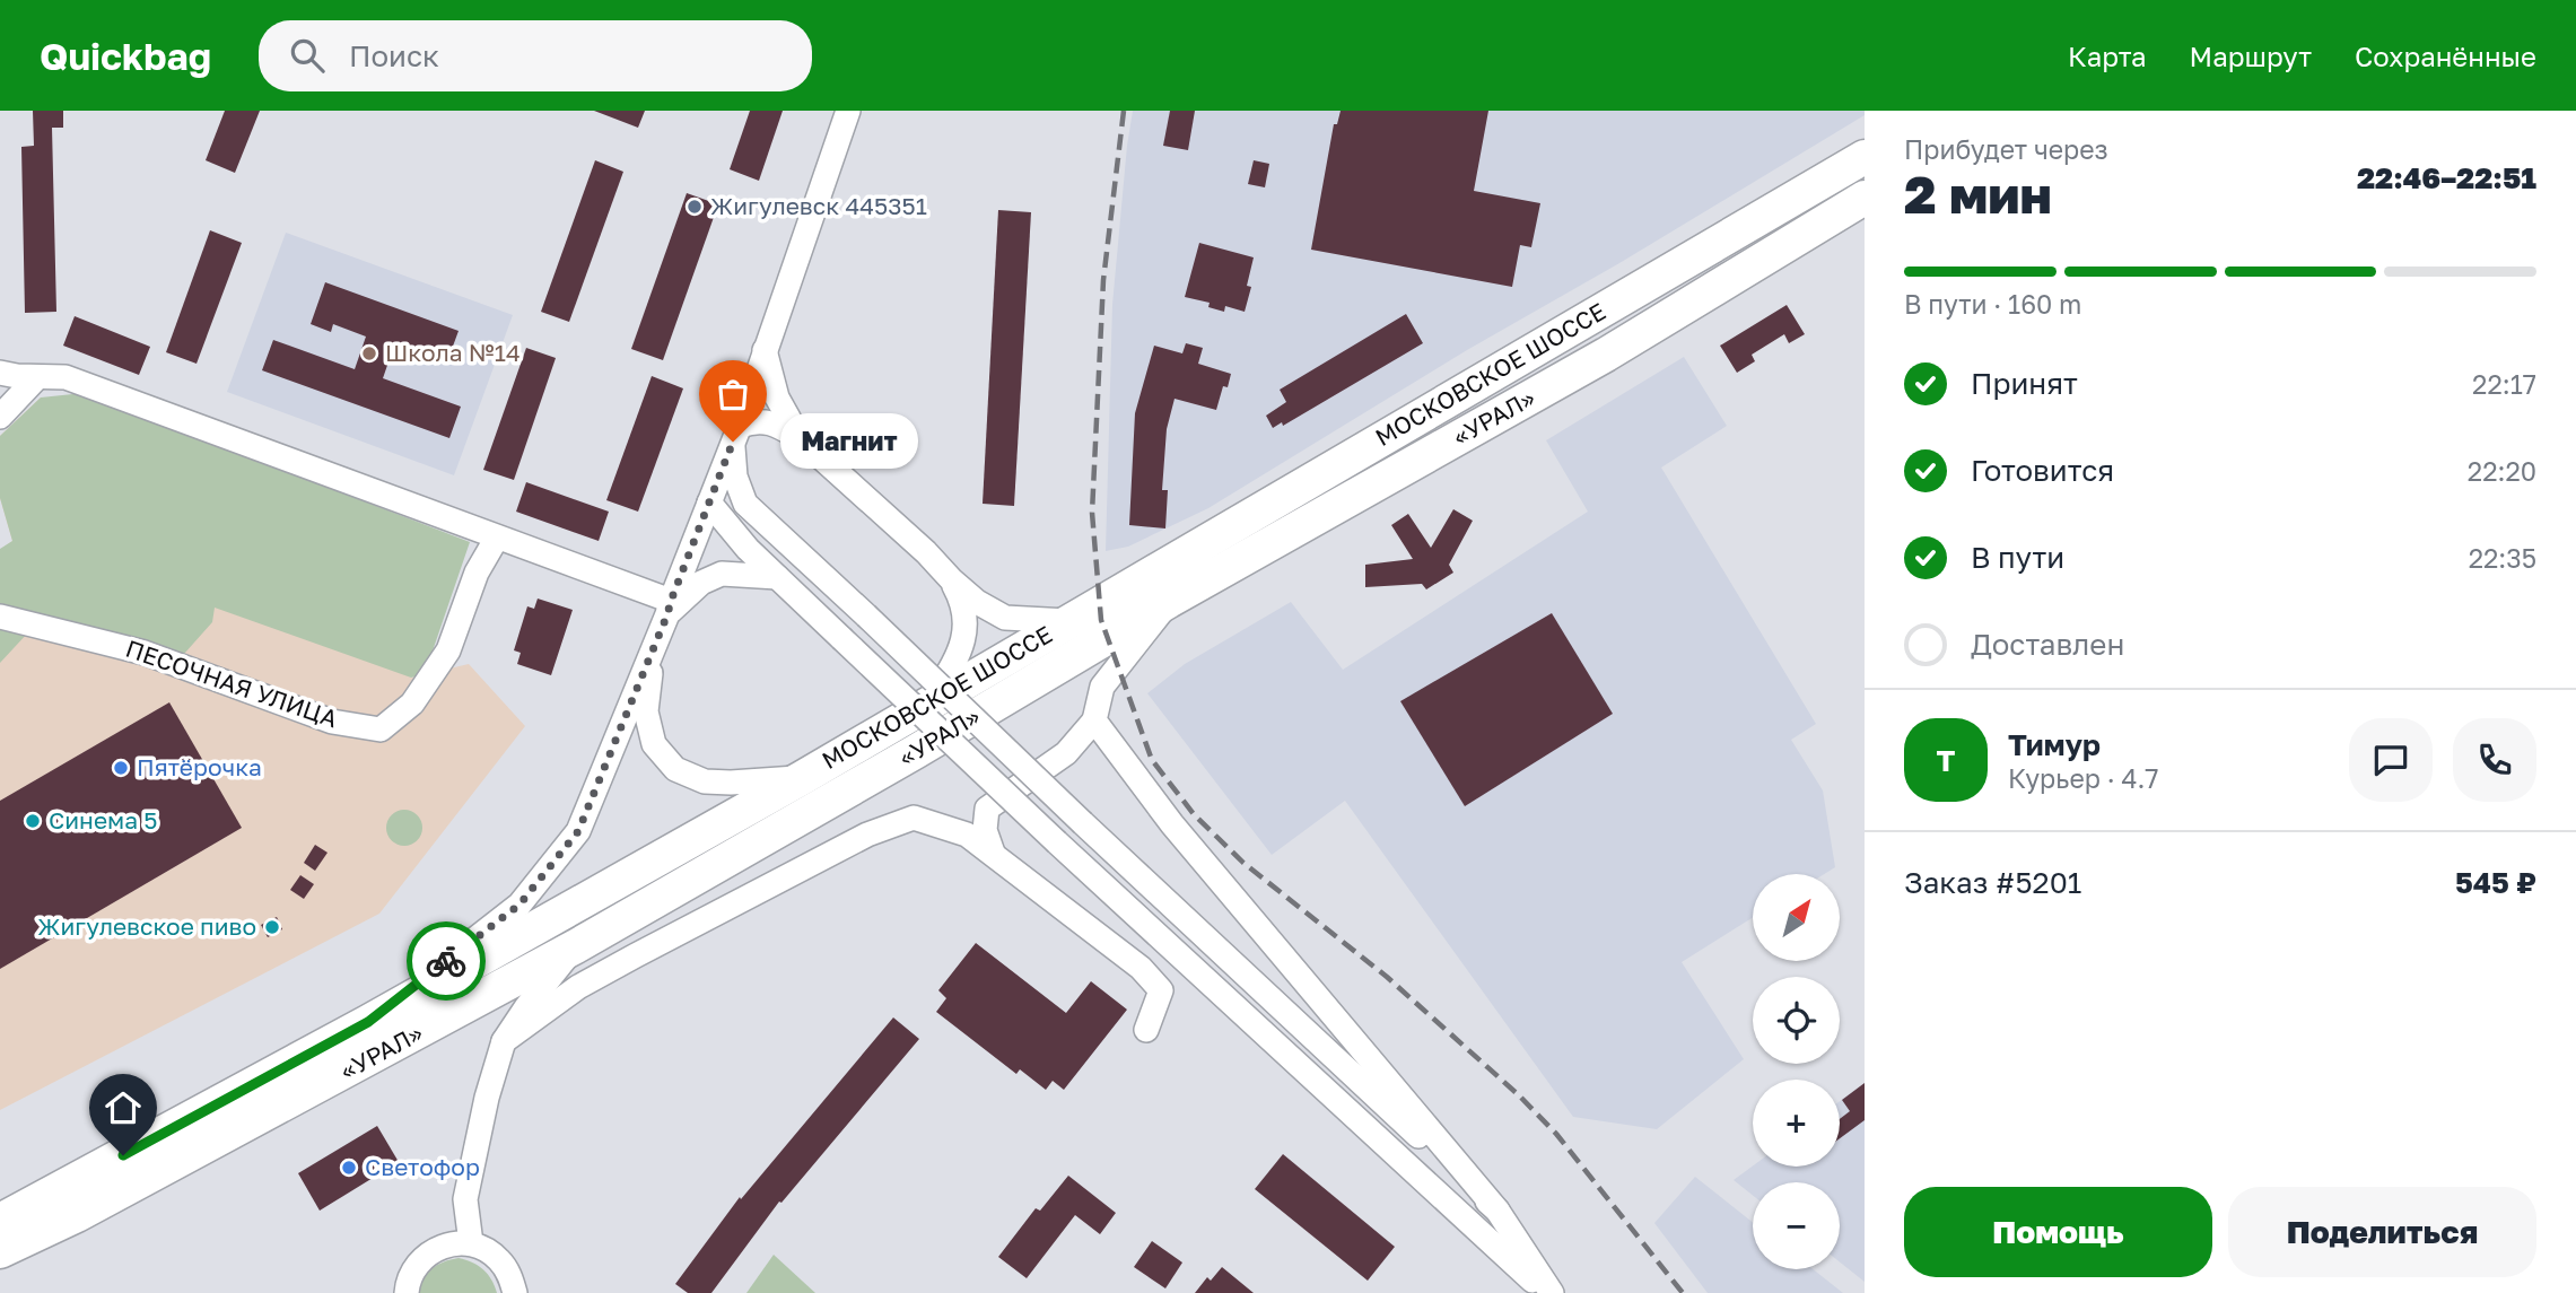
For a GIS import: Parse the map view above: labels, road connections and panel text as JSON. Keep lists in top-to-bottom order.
{
  "streets": {
    "highway": ["МОСКОВСКОЕ ШОССЕ", "«УРАЛ»"],
    "street": ["ПЕСОЧНАЯ УЛИЦА"]
  },
  "places": [
    "Жигулевск 445351",
    "Школа №14",
    "Магнит",
    "Пятёрочка",
    "Синема 5",
    "Жигулевское пиво",
    "Светофор"
  ],
  "north": "top right",
  "page": {
    "header": "Quickbag",
    "search": "Поиск",
    "nav": ["Карта", "Маршрут", "Сохранённые"],
    "heading": ["2 мин", "Прибудет через", "22:46–22:51"],
    "panel": [
      "Тимур",
      "Курьер · 4.7",
      "Заказ #5201",
      "545 ₽"
    ],
    "bar": "В пути · 160 m",
    "list": [
      ["Принят", "22:17"],
      ["Готовится", "22:20"],
      ["В пути", "22:35"],
      "Доставлен"
    ],
    "bubble": "Магнит",
    "round": "Т",
    "map_buttons": ["+", "−"],
    "buttons": ["Помощь", "Поделиться"]
  }
}
